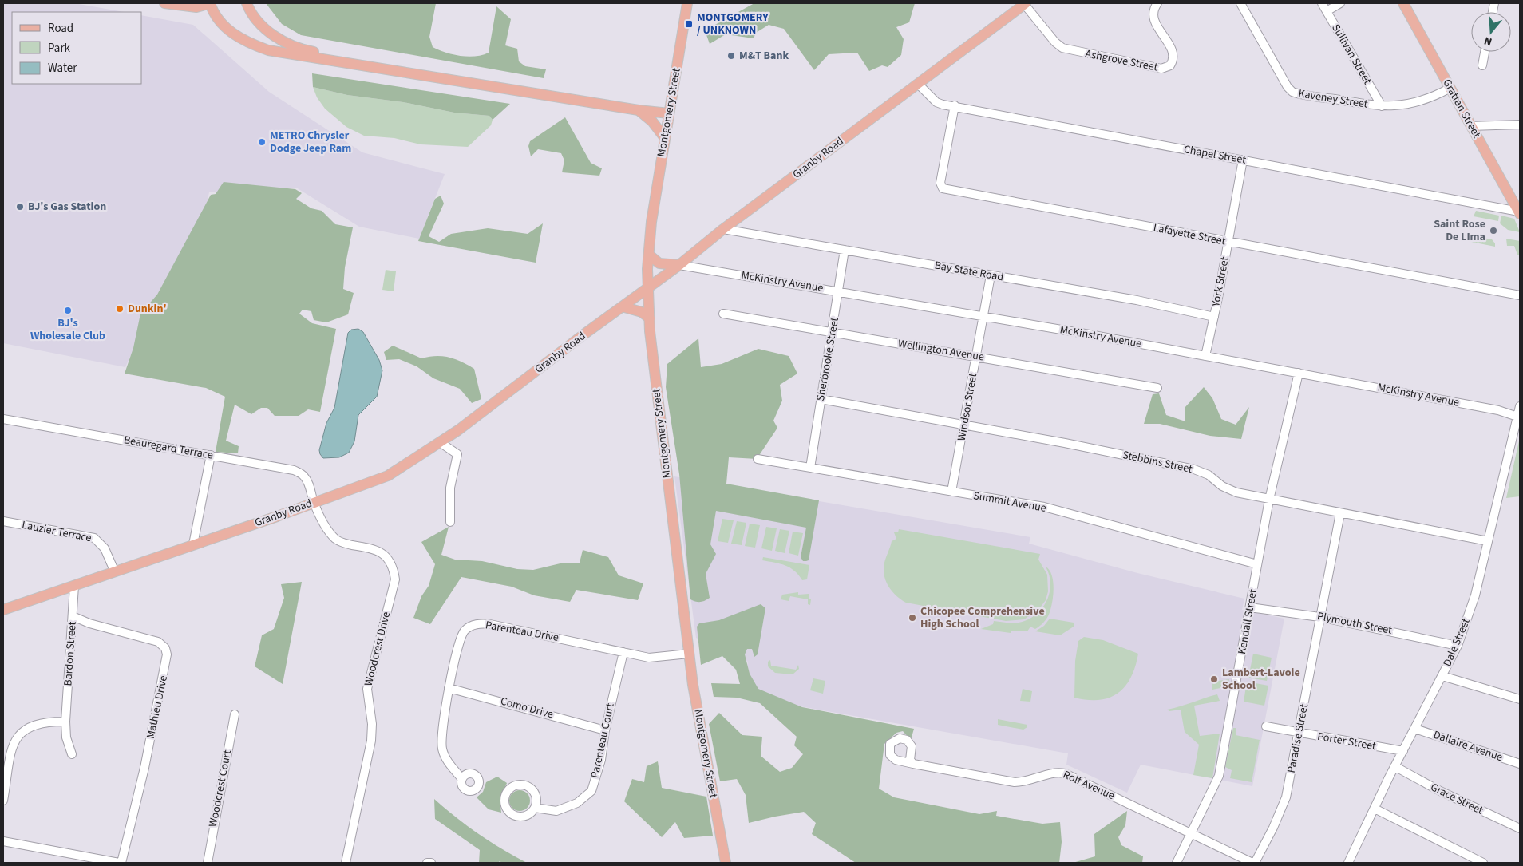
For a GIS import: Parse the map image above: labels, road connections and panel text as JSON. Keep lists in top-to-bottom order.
{
  "streets": {
    "main road": ["Grattan Street", "Montgomery Street", "Granby Road"],
    "street": [
      "Sullivan Street",
      "Ashgrove Street",
      "Kaveney Street",
      "Chapel Street",
      "Lafayette Street",
      "Bay State Road",
      "McKinstry Avenue",
      "York Street",
      "Wellington Avenue",
      "Sherbrooke Street",
      "Windsor Street",
      "Beauregard Terrace",
      "Stebbins Street",
      "Summit Avenue",
      "Lauzier Terrace",
      "Kendall Street",
      "Plymouth Street",
      "Parenteau Drive",
      "Dale Street",
      "Woodcrest Drive",
      "Bardon Street",
      "Mathieu Drive",
      "Como Drive",
      "Paradise Street",
      "Parenteau Court",
      "Porter Street",
      "Dallaire Avenue",
      "Rolf Avenue",
      "Woodcrest Court",
      "Grace Street"
    ]
  },
  "crossings": [
    ["Sullivan Street", "Kaveney Street"],
    ["Ashgrove Street", "Granby Road"],
    ["Kaveney Street", "Grattan Street"],
    ["Grattan Street", "Chapel Street"],
    ["Montgomery Street", "Granby Road"],
    ["Montgomery Street", "Parenteau Drive"],
    ["Chapel Street", "Granby Road"],
    ["Chapel Street", "Lafayette Street"],
    ["Chapel Street", "York Street"],
    ["Granby Road", "Bay State Road"],
    ["Granby Road", "McKinstry Avenue"],
    ["Granby Road", "Beauregard Terrace"],
    ["Granby Road", "Lauzier Terrace"],
    ["Granby Road", "Woodcrest Drive"],
    ["Granby Road", "Bardon Street"],
    ["Lafayette Street", "York Street"],
    ["Bay State Road", "York Street"],
    ["Bay State Road", "Sherbrooke Street"],
    ["Bay State Road", "Windsor Street"],
    ["McKinstry Avenue", "York Street"],
    ["McKinstry Avenue", "Sherbrooke Street"],
    ["McKinstry Avenue", "Windsor Street"],
    ["McKinstry Avenue", "Kendall Street"],
    ["McKinstry Avenue", "Dale Street"],
    ["Wellington Avenue", "Sherbrooke Street"],
    ["Wellington Avenue", "Windsor Street"],
    ["Sherbrooke Street", "Stebbins Street"],
    ["Sherbrooke Street", "Summit Avenue"],
    ["Windsor Street", "Stebbins Street"],
    ["Windsor Street", "Summit Avenue"],
    ["Beauregard Terrace", "Woodcrest Drive"],
    ["Stebbins Street", "Kendall Street"],
    ["Stebbins Street", "Dale Street"],
    ["Stebbins Street", "Paradise Street"],
    ["Summit Avenue", "Kendall Street"],
    ["Kendall Street", "Plymouth Street"],
    ["Kendall Street", "Rolf Avenue"],
    ["Plymouth Street", "Dale Street"],
    ["Plymouth Street", "Paradise Street"],
    ["Parenteau Drive", "Como Drive"],
    ["Parenteau Drive", "Parenteau Court"],
    ["Dale Street", "Porter Street"],
    ["Dale Street", "Dallaire Avenue"],
    ["Dale Street", "Grace Street"],
    ["Bardon Street", "Mathieu Drive"],
    ["Como Drive", "Parenteau Court"],
    ["Paradise Street", "Porter Street"],
    ["Paradise Street", "Rolf Avenue"]
  ],
  "places": {
    "transit": ["MONTGOMERY / UNKNOWN"],
    "other": [
      "M&T Bank",
      "METRO Chrysler Dodge Jeep Ram",
      "BJ's Gas Station",
      "Saint Rose De LIma",
      "Dunkin'",
      "BJ's Wholesale Club",
      "Chicopee Comprehensive High School",
      "Lambert-Lavoie School"
    ]
  },
  "legend": ["Road", "Park", "Water"],
  "north": "bottom"
}
